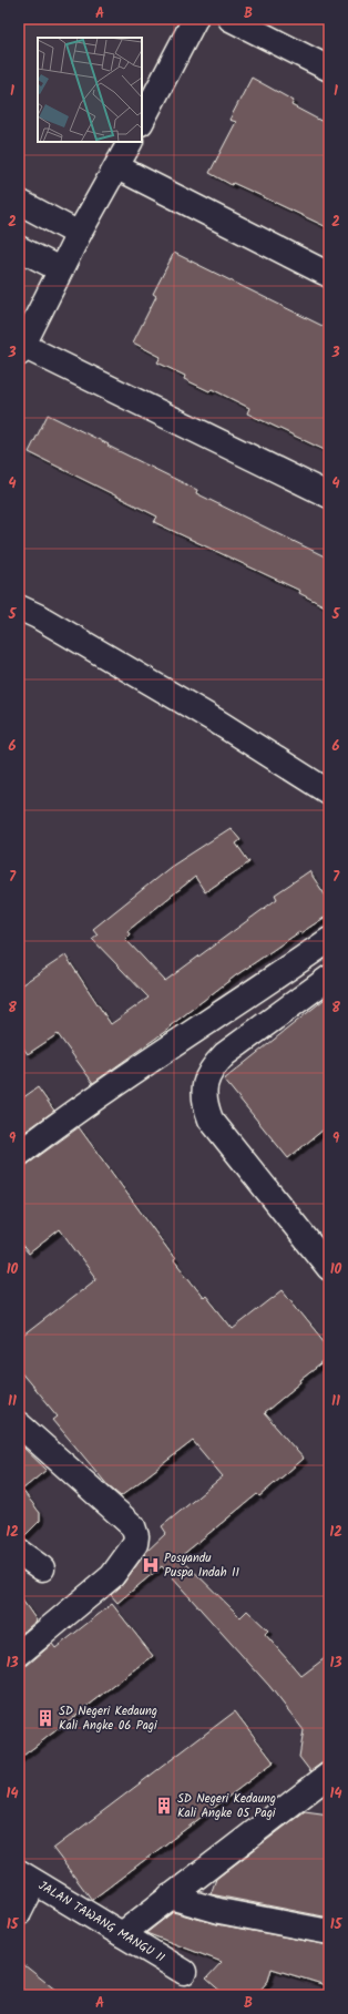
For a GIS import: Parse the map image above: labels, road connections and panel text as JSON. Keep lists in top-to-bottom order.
{
  "streets": {
    "street": ["JALAN TAWANG MANGU II"]
  },
  "places": {
    "hospital": ["Posyandu Puspa Indah II"],
    "building": ["SD Negeri Kedaung Kali Angke 06 Pagi", "SD Negeri Kedaung Kali Angke 05 Pagi"]
  },
  "grid": {
    "columns": ["A", "B"],
    "rows": [
      "1",
      "2",
      "3",
      "4",
      "5",
      "6",
      "7",
      "8",
      "9",
      "10",
      "11",
      "12",
      "13",
      "14",
      "15"
    ]
  }
}
